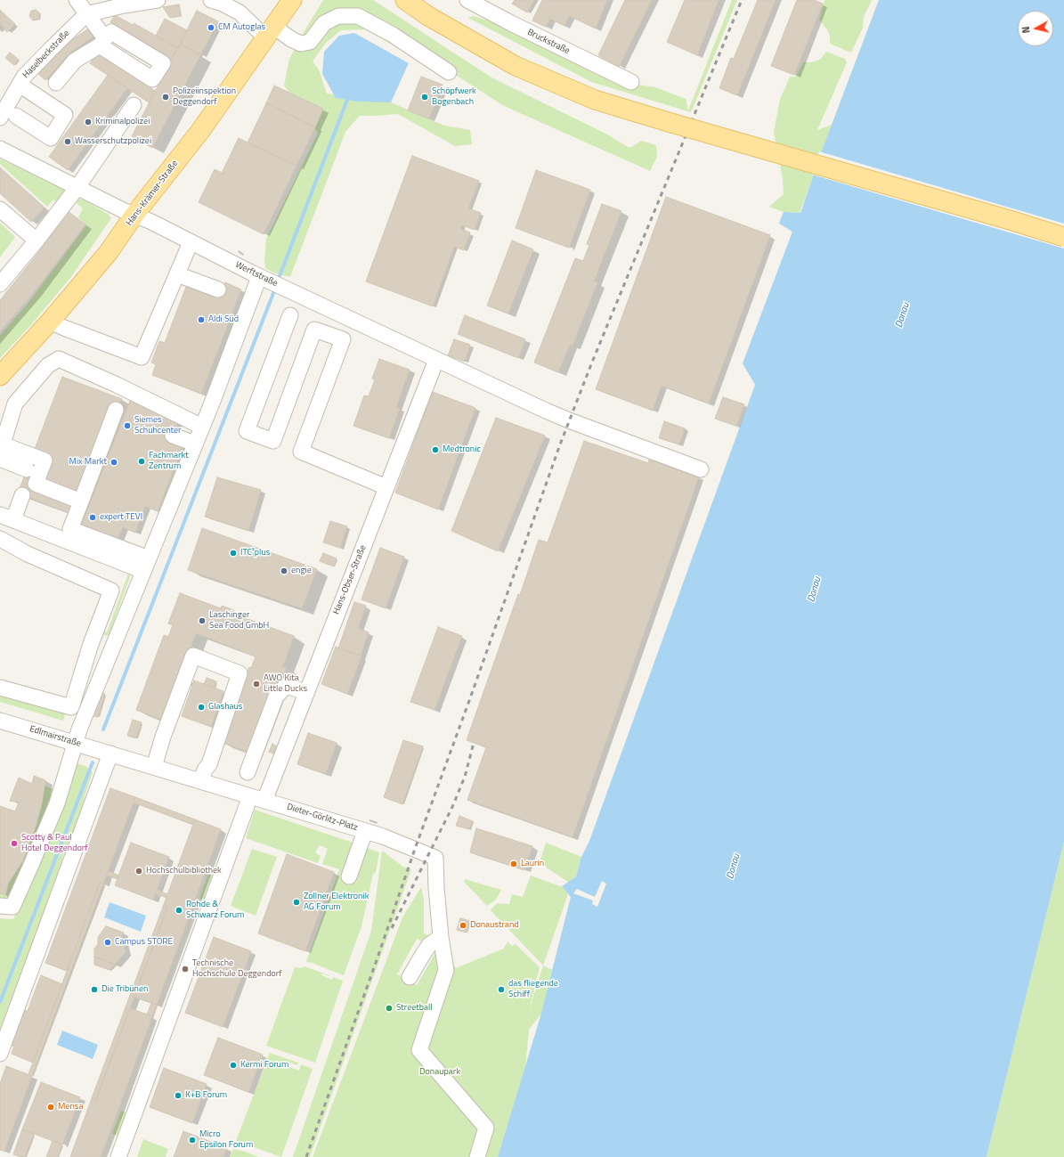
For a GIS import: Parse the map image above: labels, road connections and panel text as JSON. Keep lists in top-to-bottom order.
{
  "streets": {
    "main road": ["Hans-Krämer-Straße"],
    "street": [
      "Bruckstraße",
      "Haselbeckstraße",
      "Werftstraße",
      "Hans-Obser-Straße",
      "Edlmairstraße",
      "Dieter-Görlitz-Platz"
    ]
  },
  "crossings": [
    ["Hans-Krämer-Straße", "Werftstraße"],
    ["Werftstraße", "Hans-Obser-Straße"],
    ["Hans-Obser-Straße", "Dieter-Görlitz-Platz"],
    ["Edlmairstraße", "Dieter-Görlitz-Platz"]
  ],
  "water": ["Donau"],
  "parks": ["Donaupark"],
  "places": [
    "CM Autoglas",
    "Polizeiinspektion Deggendorf",
    "Schöpfwerk Bogenbach",
    "Kriminalpolizei",
    "Wasserschutzpolizei",
    "Aldi Süd",
    "Siemes Schuhcenter",
    "Medtronic",
    "Fachmarkt Zentrum",
    "Mix Markt",
    "expert TEVI",
    "ITC²plus",
    "engie",
    "Laschinger Sea Food GmbH",
    "AWO Kita Little Ducks",
    "Glashaus",
    "Scotty & Paul Hotel Deggendorf",
    "Laurin",
    "Hochschulbibliothek",
    "Zollner Elektronik AG Forum",
    "Rohde & Schwarz Forum",
    "Donaustrand",
    "Campus STORE",
    "Technische Hochschule Deggendorf",
    "Die Tribünen",
    "das fliegende Schiff",
    "Streetball",
    "Kermi Forum",
    "K+B Forum",
    "Mensa",
    "Micro Epsilon Forum"
  ],
  "north": "left"
}
